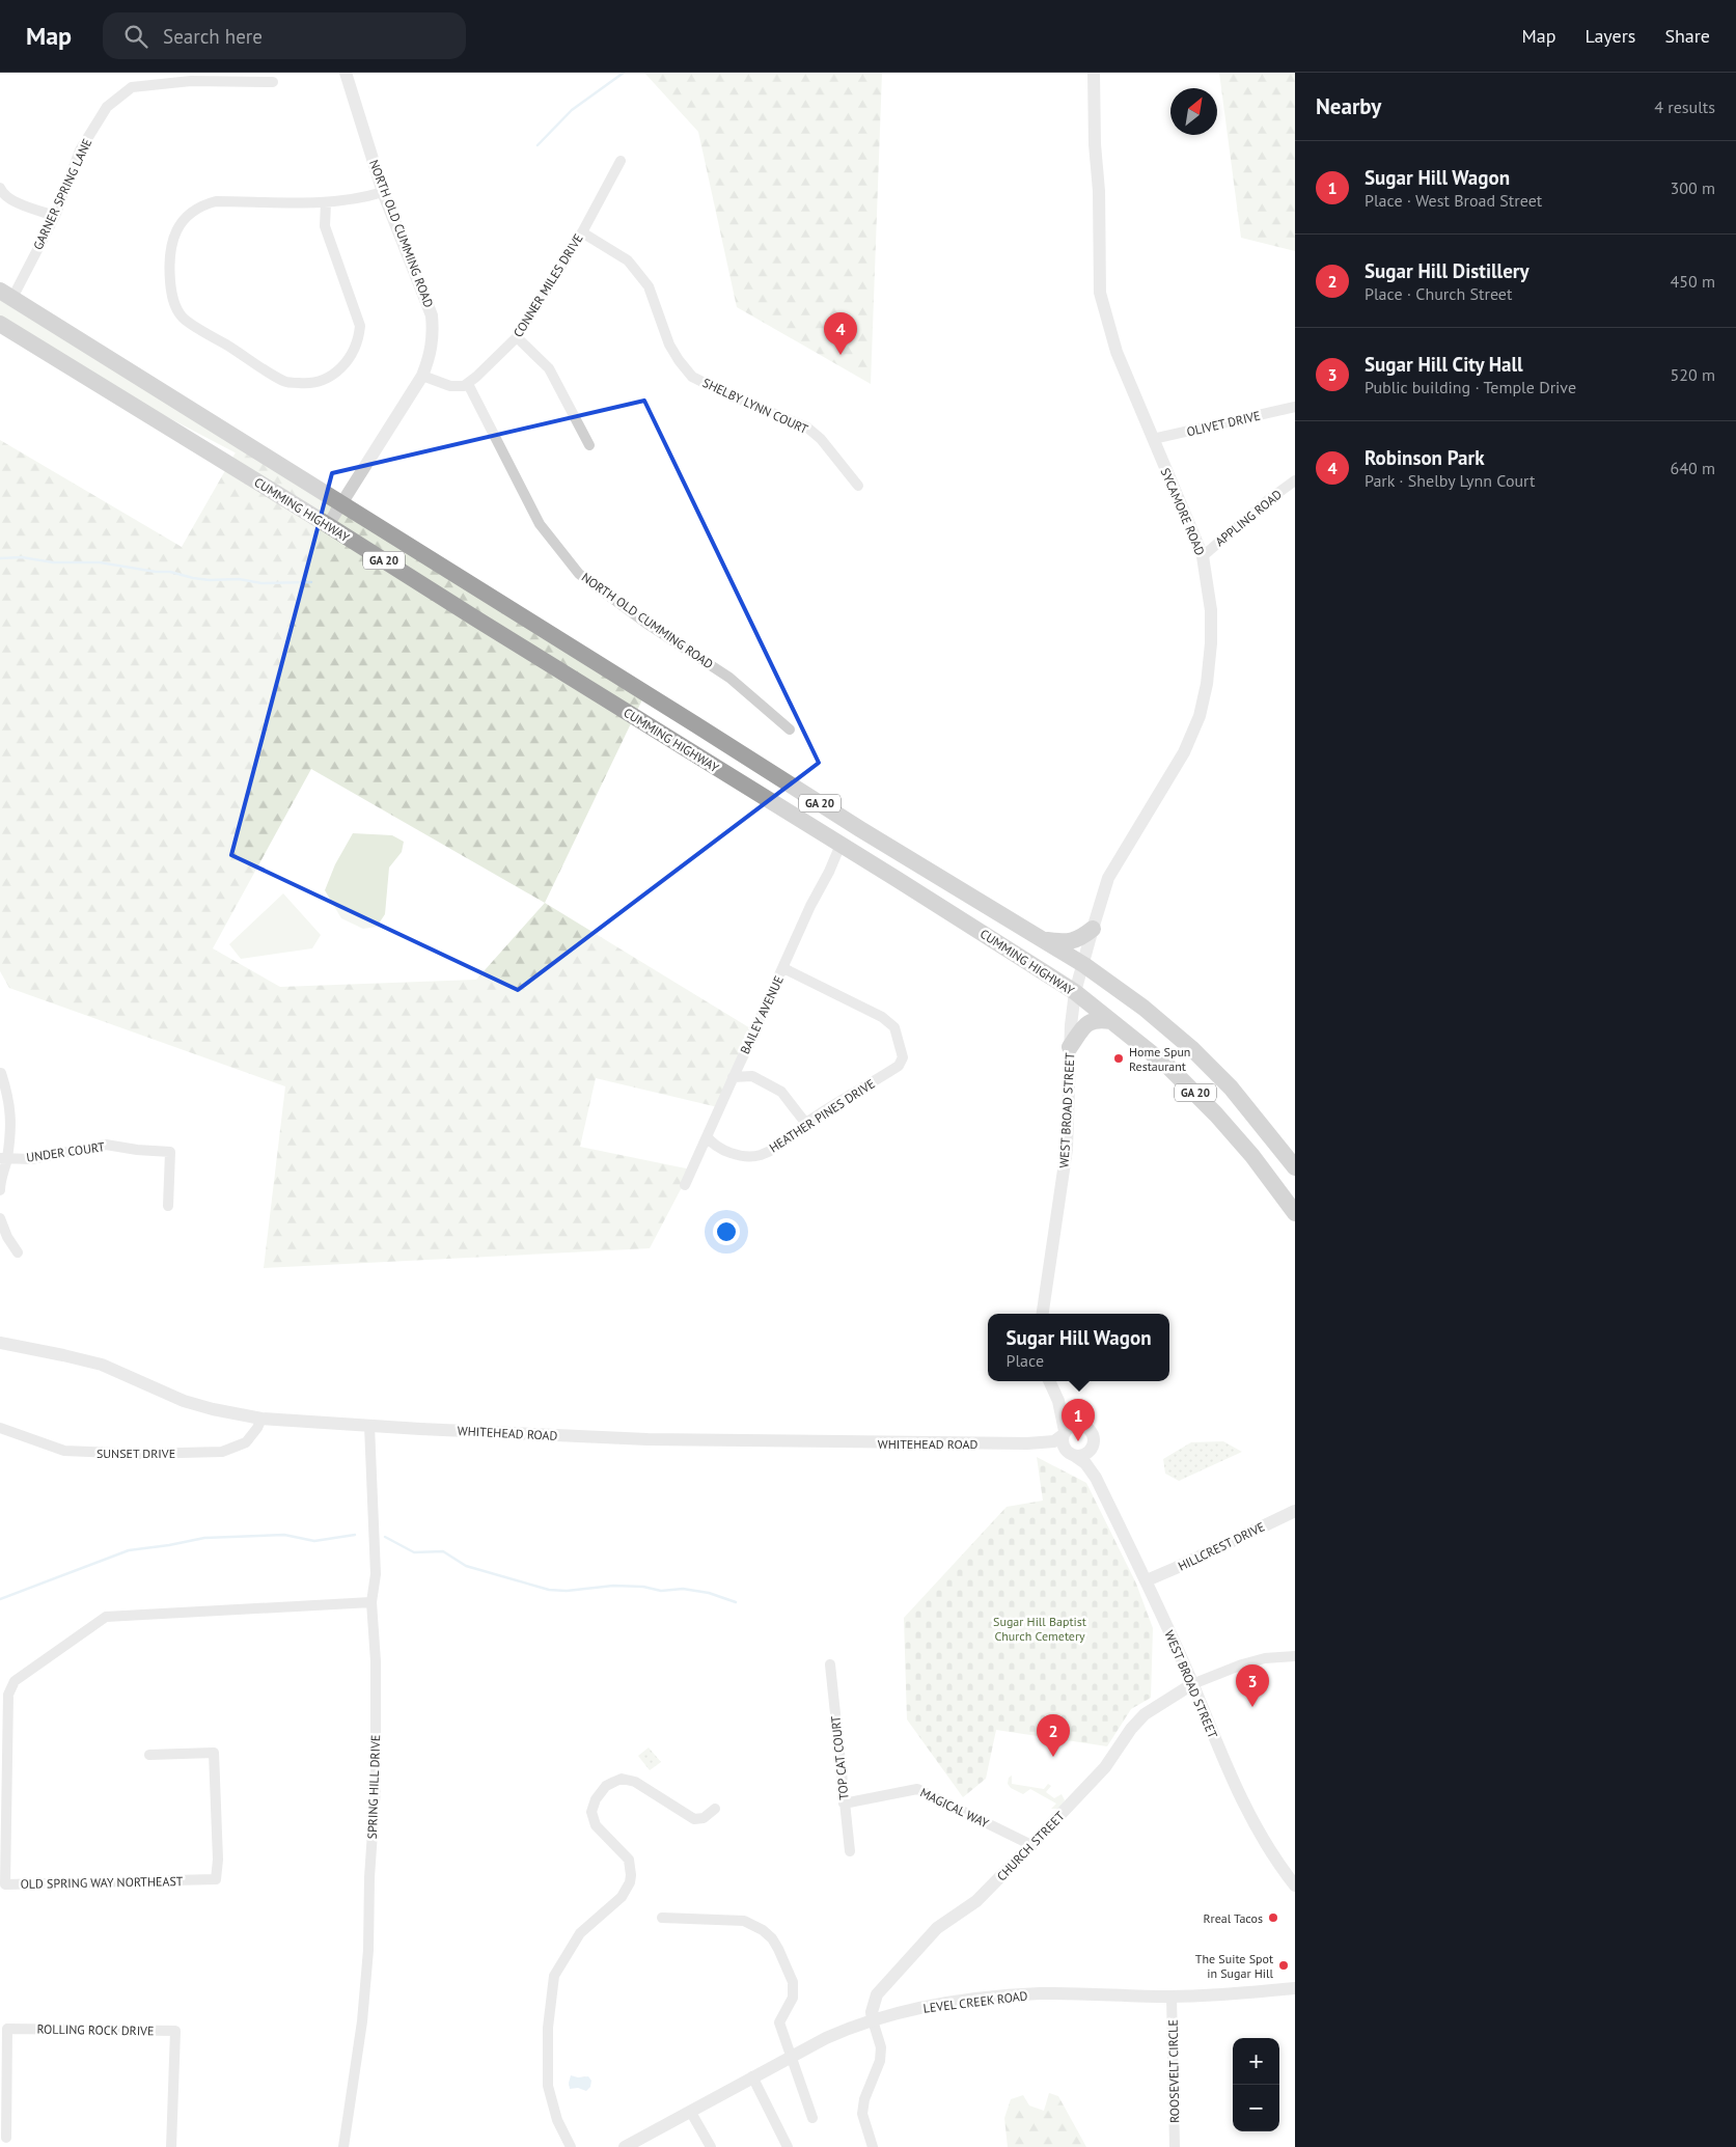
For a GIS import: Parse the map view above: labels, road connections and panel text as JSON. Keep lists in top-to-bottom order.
{
  "streets": {
    "highway": ["CUMMING HIGHWAY", "GA 20"],
    "street": [
      "GARNER SPRING LANE",
      "NORTH OLD CUMMING ROAD",
      "CONNER MILES DRIVE",
      "SHELBY LYNN COURT",
      "OLIVET DRIVE",
      "SYCAMORE ROAD",
      "APPLING ROAD",
      "BAILEY AVENUE",
      "WEST BROAD STREET",
      "HEATHER PINES DRIVE",
      "UNDER COURT",
      "WHITEHEAD ROAD",
      "SUNSET DRIVE",
      "HILLCREST DRIVE",
      "TOP CAT COURT",
      "SPRING HILL DRIVE",
      "MAGICAL WAY",
      "CHURCH STREET",
      "OLD SPRING WAY NORTHEAST",
      "LEVEL CREEK ROAD",
      "ROLLING ROCK DRIVE",
      "ROOSEVELT CIRCLE"
    ]
  },
  "crossings": [
    ["GARNER SPRING LANE", "CUMMING HIGHWAY"],
    ["NORTH OLD CUMMING ROAD", "CONNER MILES DRIVE"],
    ["NORTH OLD CUMMING ROAD", "CUMMING HIGHWAY"],
    ["CONNER MILES DRIVE", "SHELBY LYNN COURT"],
    ["OLIVET DRIVE", "SYCAMORE ROAD"],
    ["CUMMING HIGHWAY", "SYCAMORE ROAD"],
    ["CUMMING HIGHWAY", "BAILEY AVENUE"],
    ["CUMMING HIGHWAY", "WEST BROAD STREET"],
    ["SYCAMORE ROAD", "APPLING ROAD"],
    ["SYCAMORE ROAD", "WEST BROAD STREET"],
    ["BAILEY AVENUE", "HEATHER PINES DRIVE"],
    ["WEST BROAD STREET", "WHITEHEAD ROAD"],
    ["WEST BROAD STREET", "HILLCREST DRIVE"],
    ["WEST BROAD STREET", "CHURCH STREET"],
    ["WHITEHEAD ROAD", "SUNSET DRIVE"],
    ["WHITEHEAD ROAD", "SPRING HILL DRIVE"],
    ["TOP CAT COURT", "MAGICAL WAY"],
    ["SPRING HILL DRIVE", "OLD SPRING WAY NORTHEAST"],
    ["MAGICAL WAY", "CHURCH STREET"],
    ["CHURCH STREET", "LEVEL CREEK ROAD"],
    ["LEVEL CREEK ROAD", "ROOSEVELT CIRCLE"]
  ],
  "parks": ["Sugar Hill Baptist Church Cemetery"],
  "places": ["Home Spun Restaurant", "Rreal Tacos", "The Suite Spot in Sugar Hill"],
  "north": "top right",
  "page": {
    "header": "Map",
    "search": "Search here",
    "nav": ["Map", "Layers", "Share"],
    "heading": ["Nearby", "4 results"],
    "list": [
      {
        "mark": "1",
        "name": "Sugar Hill Wagon",
        "note": "Place · West Broad Street",
        "value": "300 m"
      },
      {
        "mark": "2",
        "name": "Sugar Hill Distillery",
        "note": "Place · Church Street",
        "value": "450 m"
      },
      {
        "mark": "3",
        "name": "Sugar Hill City Hall",
        "note": "Public building · Temple Drive",
        "value": "520 m"
      },
      {
        "mark": "4",
        "name": "Robinson Park",
        "note": "Park · Shelby Lynn Court",
        "value": "640 m"
      }
    ],
    "pins": [
      "4",
      "1",
      "3",
      "2"
    ],
    "popup": ["Sugar Hill Wagon", "Place"],
    "map_buttons": ["+", "−"]
  }
}
